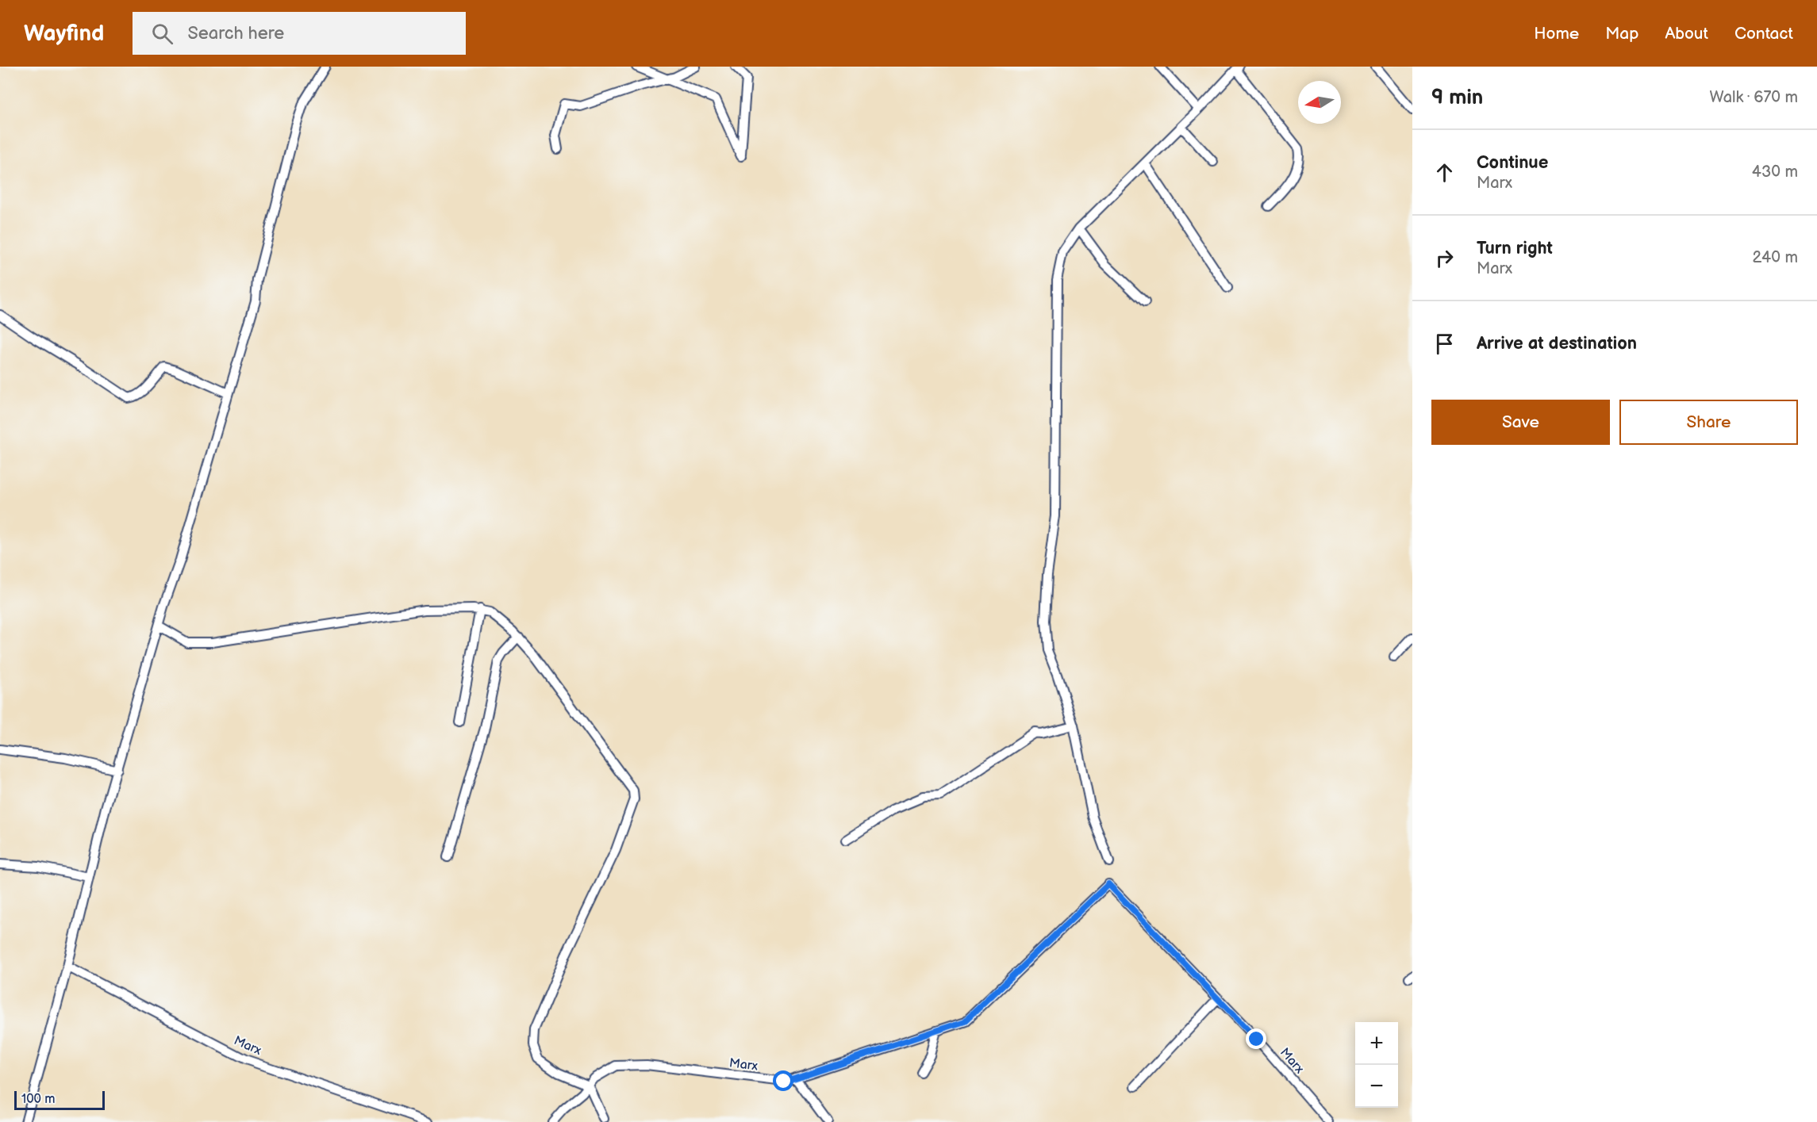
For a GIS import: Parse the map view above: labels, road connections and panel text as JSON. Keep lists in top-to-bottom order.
{
  "streets": {
    "street": ["Marx"]
  },
  "scale_bar": "100 m",
  "north": "left",
  "page": {
    "header": "Wayfind",
    "search": "Search here",
    "nav": [
      "Home",
      "Map",
      "About",
      "Contact"
    ],
    "heading": ["9 min", "Walk · 670 m"],
    "list": [
      ["Continue", "Marx", "430 m"],
      ["Turn right", "Marx", "240 m"],
      "Arrive at destination"
    ],
    "buttons": ["Save", "Share"],
    "map_buttons": ["+", "−"],
    "scale": "100 m"
  }
}
